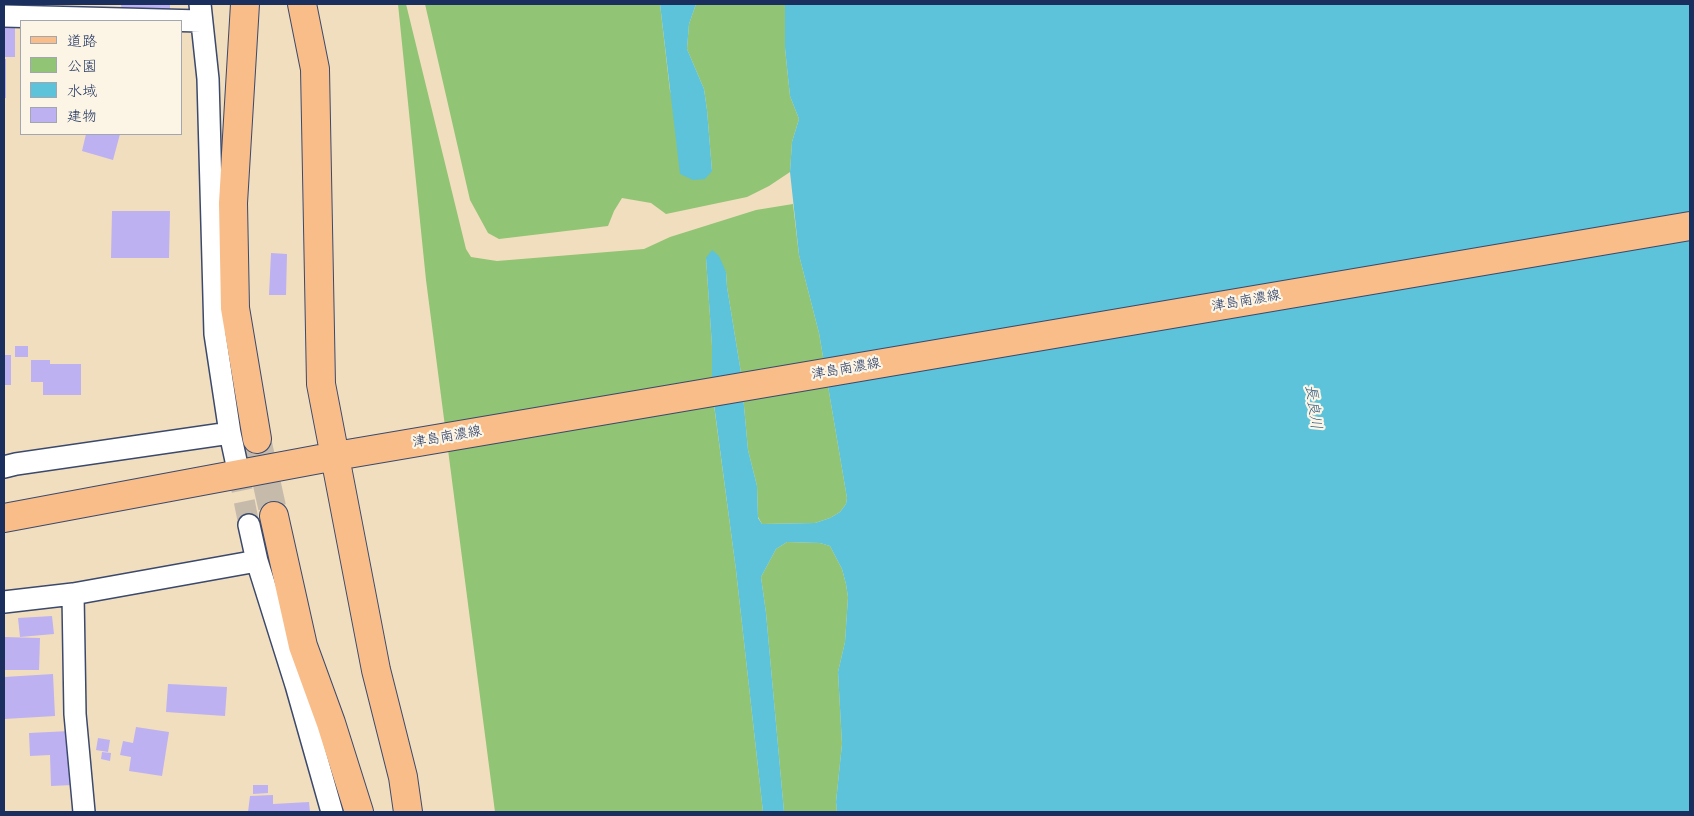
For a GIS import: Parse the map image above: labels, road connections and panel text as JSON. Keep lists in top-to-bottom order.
{
  "streets": {
    "main road": ["津島南濃線"]
  },
  "water": ["長良川"],
  "legend": [
    "道路",
    "公園",
    "水域",
    "建物"
  ]
}
